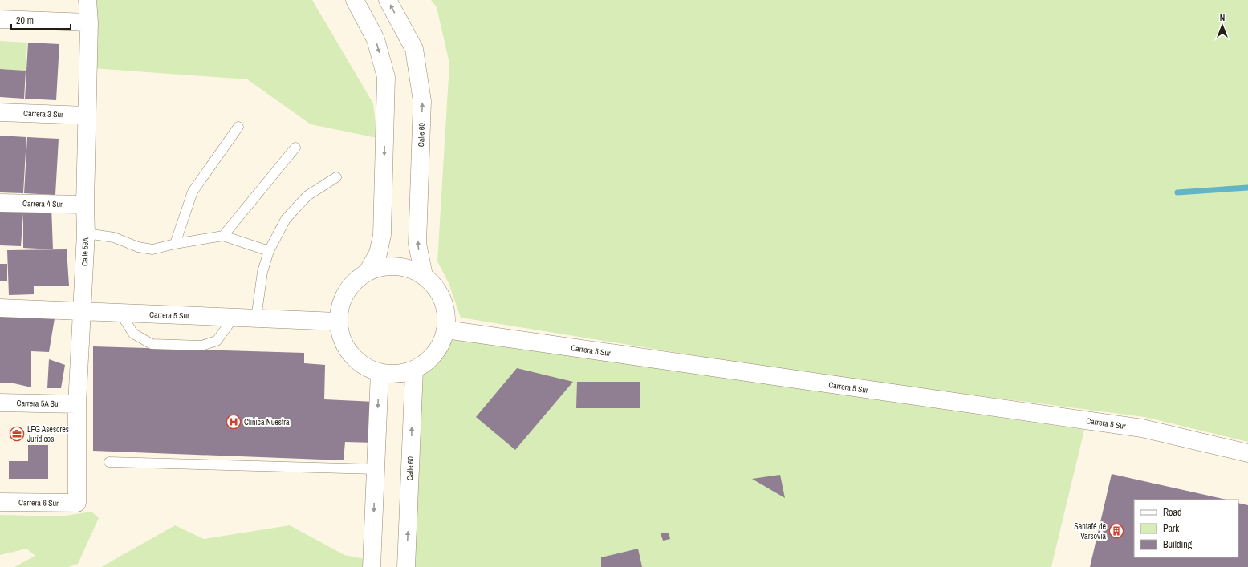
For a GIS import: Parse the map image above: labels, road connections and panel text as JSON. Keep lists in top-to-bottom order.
{
  "streets": {
    "street": [
      "Carrera 3 Sur",
      "Calle 60",
      "Carrera 4 Sur",
      "Calle 59A",
      "Carrera 5 Sur",
      "Carrera 5A Sur",
      "Carrera 6 Sur"
    ]
  },
  "crossings": [
    ["Carrera 3 Sur", "Calle 59A"],
    ["Calle 60", "Carrera 5 Sur"],
    ["Carrera 4 Sur", "Calle 59A"],
    ["Calle 59A", "Carrera 5 Sur"],
    ["Calle 59A", "Carrera 5A Sur"],
    ["Calle 59A", "Carrera 6 Sur"]
  ],
  "places": {
    "hospital": ["Clinica Nuestra"],
    "office": ["LFG Asesores Jurídicos"],
    "building": ["Santafé de Varsovia"]
  },
  "legend": ["Road", "Park", "Building"],
  "scale_bar": "20 m",
  "north": "top"
}
